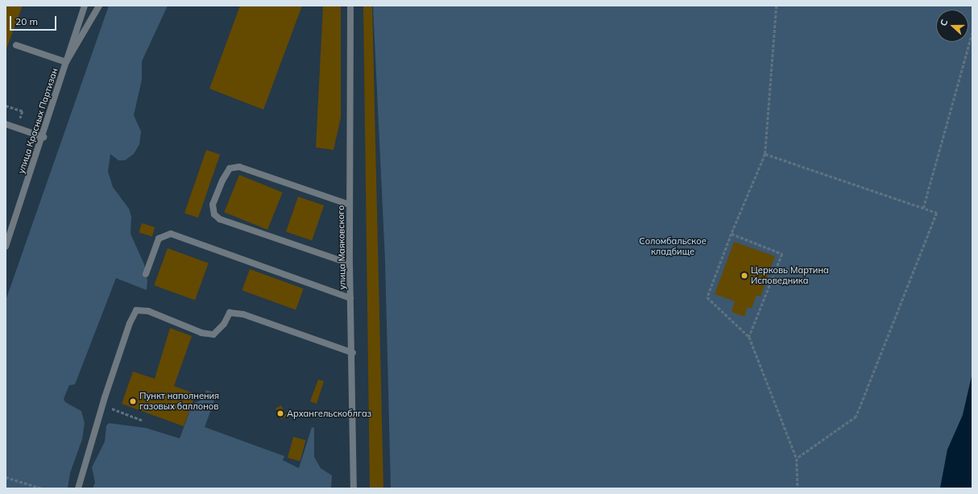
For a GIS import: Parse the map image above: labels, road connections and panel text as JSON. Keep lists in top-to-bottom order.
{
  "streets": {
    "street": ["улица Красных Партизан", "улица Маяковского"]
  },
  "parks": ["Соломбальское кладбище"],
  "places": ["Церковь Мартина Исповедника", "Пункт наполнения газовых баллонов", "Архангельскоблгаз"],
  "scale_bar": "20 m",
  "north": "left"
}
